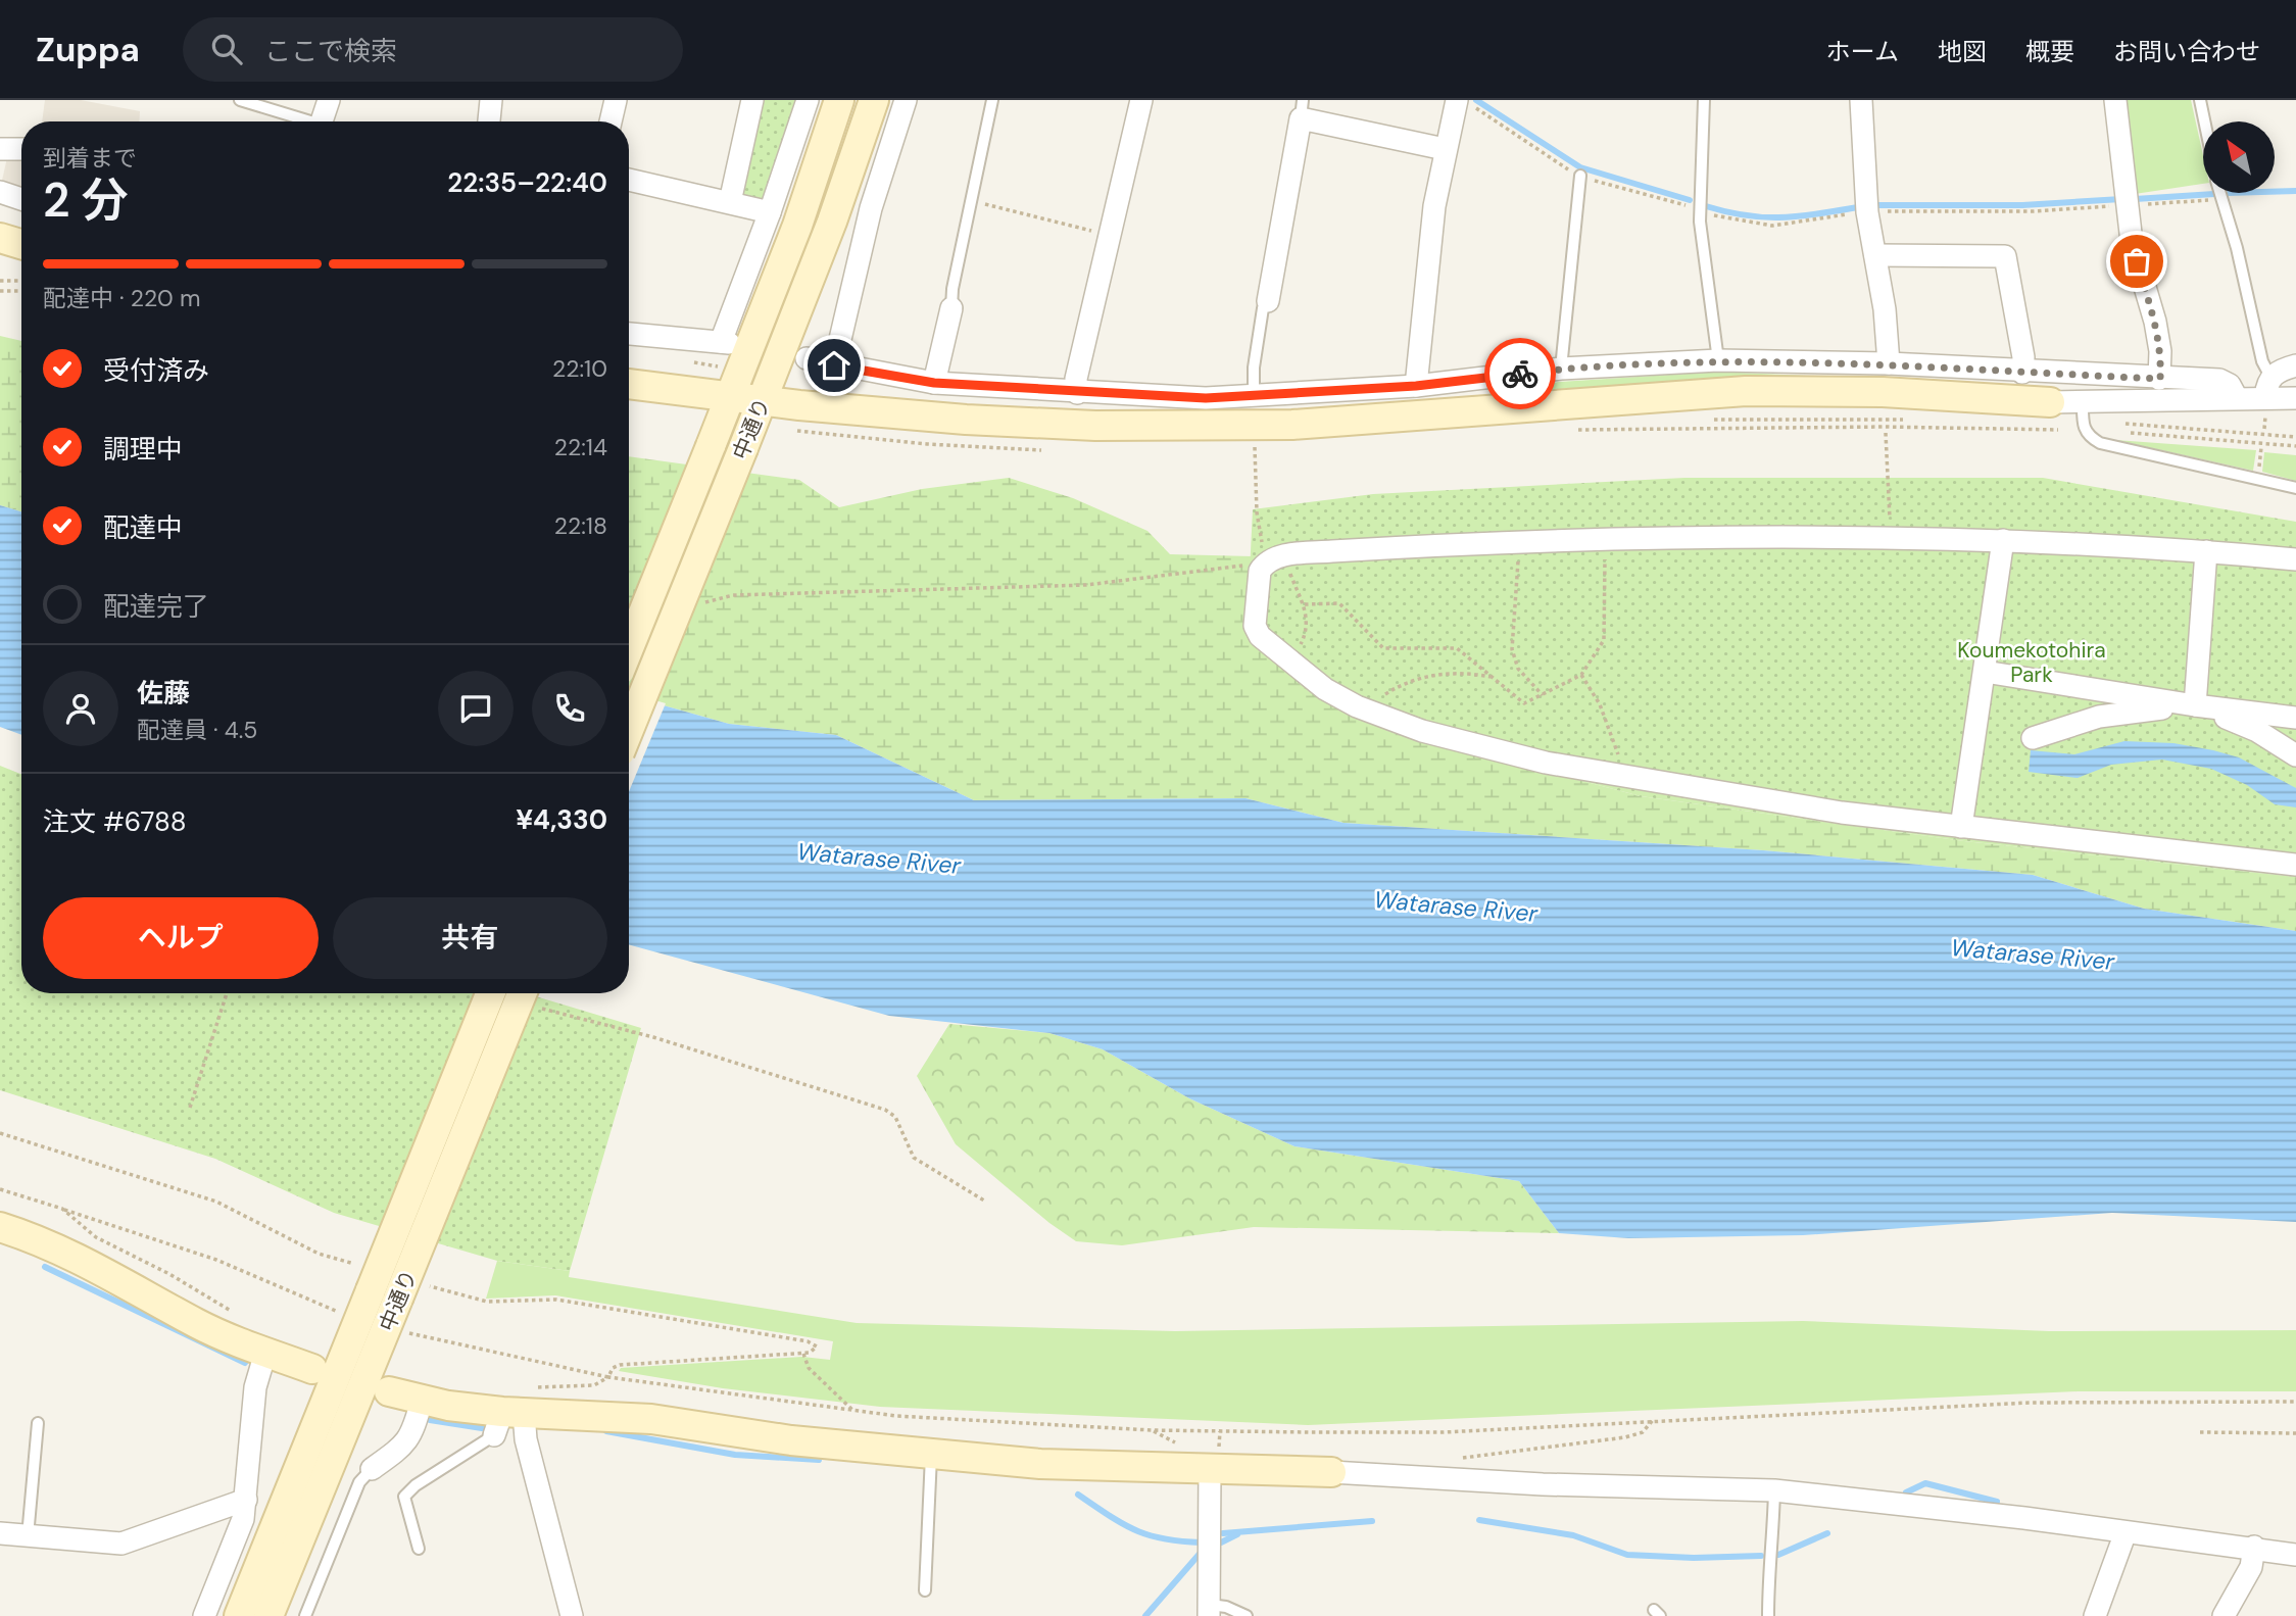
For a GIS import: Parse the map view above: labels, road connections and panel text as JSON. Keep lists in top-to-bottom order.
{
  "streets": {
    "street": ["中通り"]
  },
  "water": ["Watarase River"],
  "parks": ["Koumekotohira Park"],
  "north": "top left",
  "page": {
    "header": "Zuppa",
    "search": "ここで検索",
    "nav": [
      "ホーム",
      "地図",
      "概要",
      "お問い合わせ"
    ],
    "heading": ["2 分", "到着まで", "22:35–22:40"],
    "panel": [
      "佐藤",
      "配達員 · 4.5",
      "注文 #6788",
      "¥4,330"
    ],
    "bar": "配達中 · 220 m",
    "list": [
      ["受付済み", "22:10"],
      ["調理中", "22:14"],
      ["配達中", "22:18"],
      "配達完了"
    ],
    "buttons": ["ヘルプ", "共有"]
  }
}
